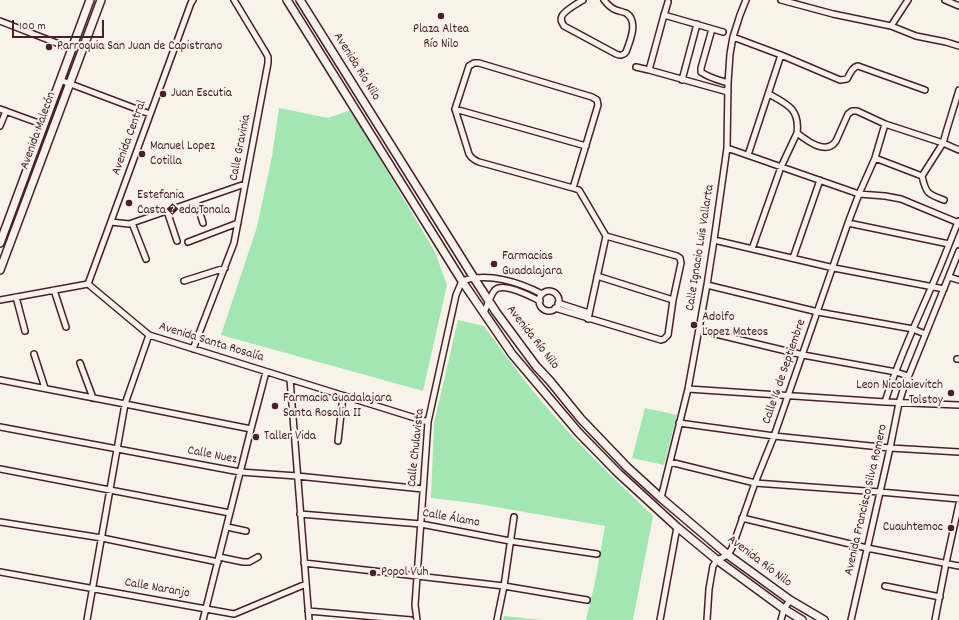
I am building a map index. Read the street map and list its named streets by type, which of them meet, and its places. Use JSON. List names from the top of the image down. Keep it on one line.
{"streets":{"main road":["Avenida Río Nilo","Avenida Malecón"],"street":["Avenida Central","Calle Gravinia","Calle Ignacio Luis Vallarta","Avenida Santa Rosalía","Calle 16 de Septiembre","Calle Chulavista","Calle Nuez","Avenida Francisco Silva Romero","Calle Álamo","Calle Naranjo"]},"crossings":[["Avenida Río Nilo","Calle Ignacio Luis Vallarta"],["Avenida Río Nilo","Calle 16 de Septiembre"],["Avenida Río Nilo","Calle Chulavista"],["Avenida Central","Avenida Santa Rosalía"],["Calle Gravinia","Avenida Santa Rosalía"],["Avenida Santa Rosalía","Calle Chulavista"],["Calle Chulavista","Calle Nuez"],["Calle Chulavista","Calle Álamo"]],"places":["Plaza Altea Río Nilo","Parroquia San Juan de Capistrano","Juan Escutia","Manuel Lopez Cotilla","Estefania Casta�eda;Tonala","Farmacias Guadalajara","Adolfo Lopez Mateos","Leon Nicolaievitch Tolstoy","Farmacia Guadalajara Santa Rosalia II","Taller Vida","Cuauhtemoc","Popol Vuh"],"scale_bar":"100 m"}
